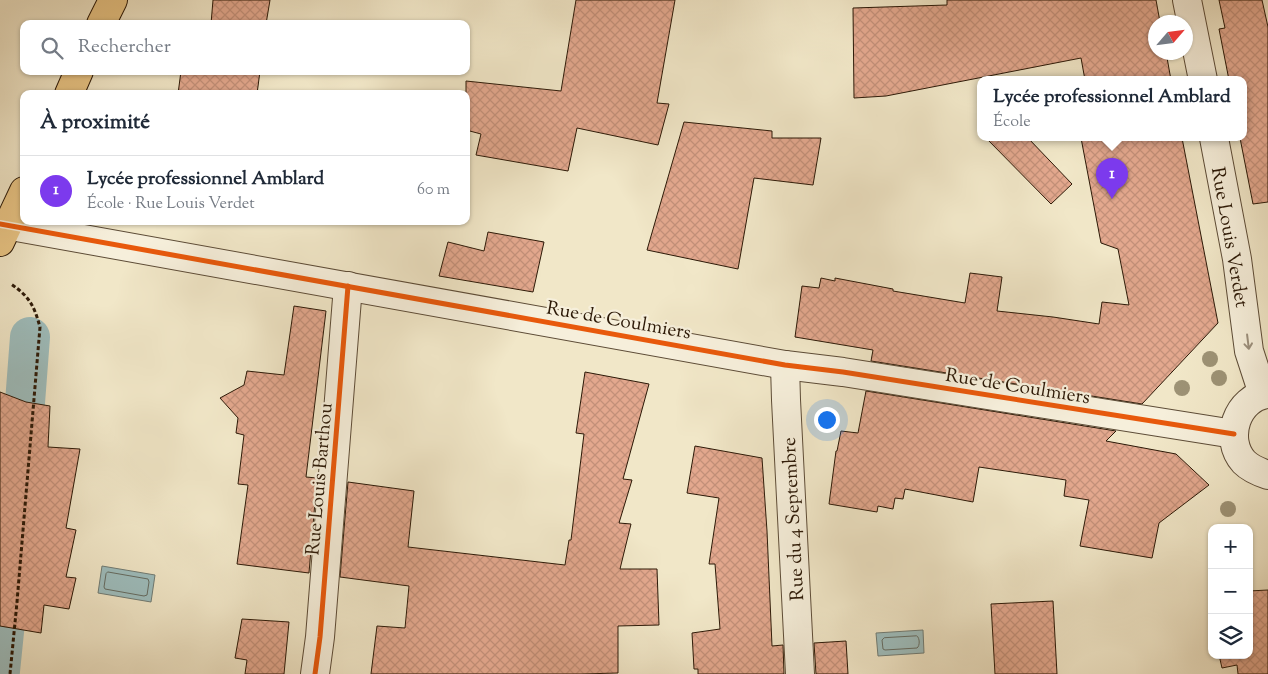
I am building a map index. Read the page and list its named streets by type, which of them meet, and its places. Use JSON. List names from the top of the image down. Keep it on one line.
{"streets":{"street":["Rue Louis Verdet","Rue de Coulmiers","Rue Louis Barthou","Rue du 4 Septembre"]},"crossings":[["Rue de Coulmiers","Rue Louis Barthou"],["Rue de Coulmiers","Rue du 4 Septembre"]],"one_way":["Rue Louis Verdet"],"north":"top right","page":{"search":"Rechercher","popup":["Lycée professionnel Amblard","École"],"heading":"À proximité","list":[{"mark":"1","name":"Lycée professionnel Amblard","note":"École · Rue Louis Verdet","value":"60 m"}],"pins":"1","map_buttons":["+","−"]}}
